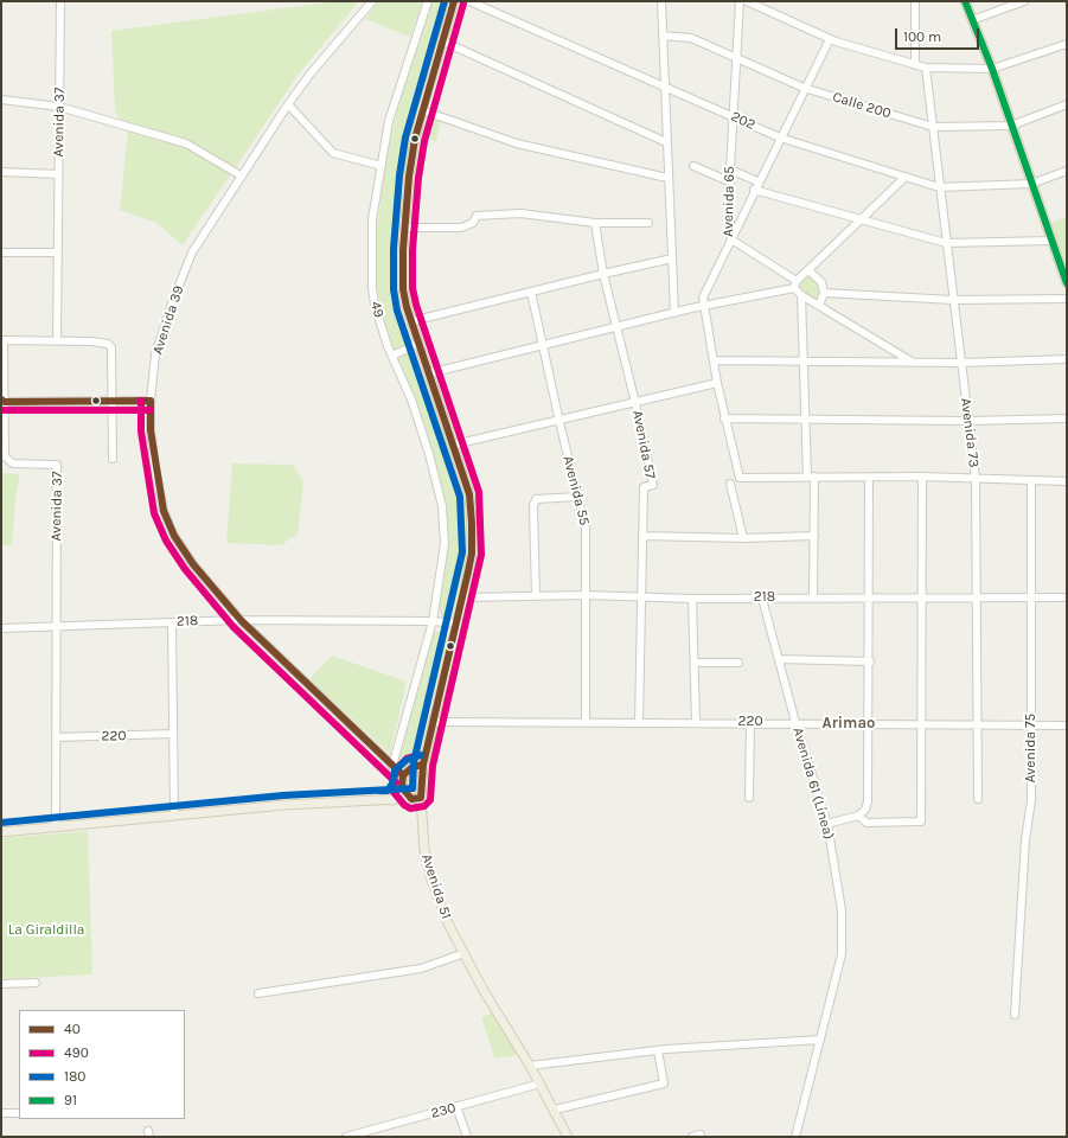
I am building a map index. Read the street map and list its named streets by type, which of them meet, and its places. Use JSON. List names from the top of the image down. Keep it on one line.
{"streets":{"main road":["Avenida 51"],"street":["Calle 200","202","Avenida 37","Avenida 65","49","Avenida 39","Avenida 73","Avenida 57","Avenida 55","218","220","Avenida 75","Avenida 61 (Línea)","230"]},"crossings":[["Calle 200","Avenida 65"],["Calle 200","Avenida 73"],["202","Avenida 65"],["202","Avenida 73"],["Avenida 37","218"],["Avenida 37","220"],["49","Avenida 39"],["49","218"],["Avenida 39","218"],["Avenida 73","218"],["Avenida 73","220"],["Avenida 57","218"],["Avenida 57","220"],["Avenida 55","218"],["Avenida 55","220"],["218","Avenida 75"],["218","Avenida 61 (Línea)"],["218","Avenida 51"],["220","Avenida 75"],["220","Avenida 61 (Línea)"],["220","Avenida 51"],["Avenida 51","230"]],"districts":["Arimao"],"parks":["La Giraldilla"],"lines":["transit line 40","transit line 180","transit line 91","transit line 490"],"legend":["40","490","180","91"],"scale_bar":"100 m"}
